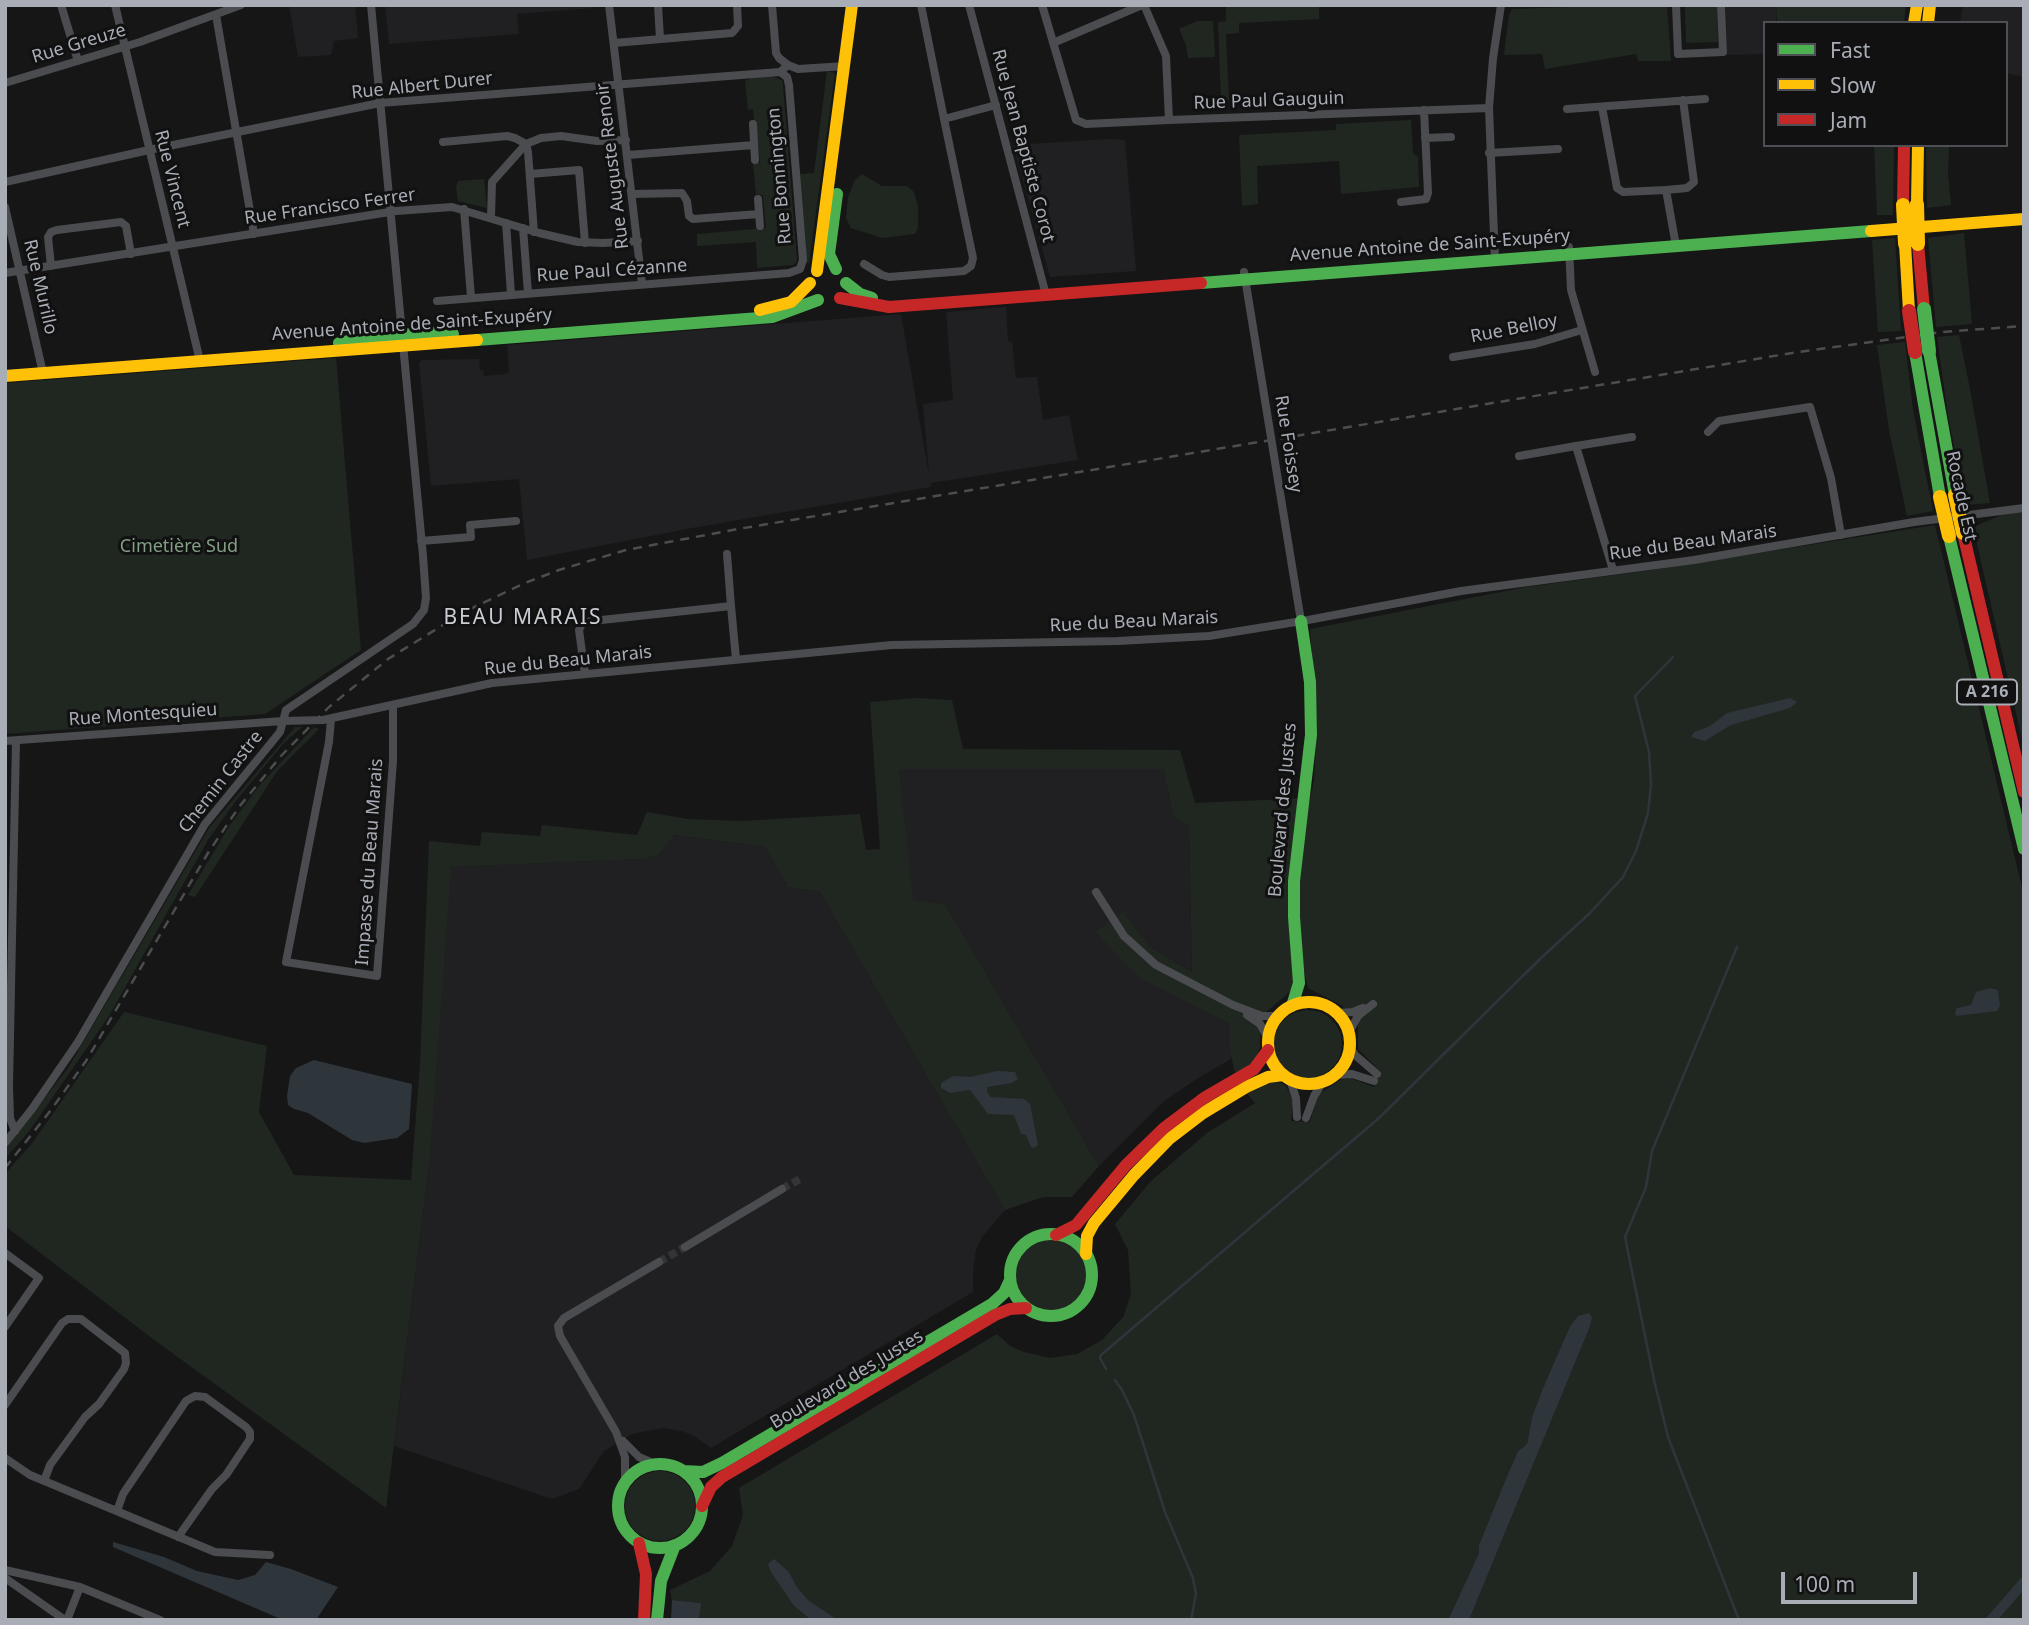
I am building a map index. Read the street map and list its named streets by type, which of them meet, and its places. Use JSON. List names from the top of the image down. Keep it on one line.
{"streets":{"main road":["Avenue Antoine de Saint-Exupéry","Rocade Est","A 216","Boulevard des Justes"],"street":["Rue Greuze","Rue Albert Durer","Rue Paul Gauguin","Rue Jean Baptiste Corot","Rue Auguste Renoir","Rue Bonnington","Rue Vincent","Rue Francisco Ferrer","Rue Paul Cézanne","Rue Murillo","Rue Belloy","Rue Foissey","Rue du Beau Marais","Rue Montesquieu","Chemin Castre","Impasse du Beau Marais"]},"crossings":[["Rue Greuze","Rue Vincent"],["Rue Albert Durer","Rue Auguste Renoir"],["Rue Albert Durer","Rue Bonnington"],["Rue Albert Durer","Rue Vincent"],["Rue Albert Durer","Chemin Castre"],["Rue Jean Baptiste Corot","Avenue Antoine de Saint-Exupéry"],["Rue Auguste Renoir","Rue Francisco Ferrer"],["Rue Auguste Renoir","Rue Paul Cézanne"],["Rue Bonnington","Rue Paul Cézanne"],["Rue Vincent","Rue Francisco Ferrer"],["Rue Vincent","Avenue Antoine de Saint-Exupéry"],["Rue Francisco Ferrer","Rue Murillo"],["Rue Francisco Ferrer","Chemin Castre"],["Avenue Antoine de Saint-Exupéry","Rue Murillo"],["Avenue Antoine de Saint-Exupéry","Rue Foissey"],["Avenue Antoine de Saint-Exupéry","Chemin Castre"],["Rue Foissey","Rue du Beau Marais"],["Rue Foissey","Boulevard des Justes"],["Rue du Beau Marais","Rue Montesquieu"],["Rue du Beau Marais","Chemin Castre"],["Rue du Beau Marais","Boulevard des Justes"],["Rue du Beau Marais","Impasse du Beau Marais"],["Rue Montesquieu","Chemin Castre"]],"districts":["BEAU MARAIS"],"parks":["Cimetière Sud"],"legend":["Fast","Slow","Jam"],"scale_bar":"100 m"}
